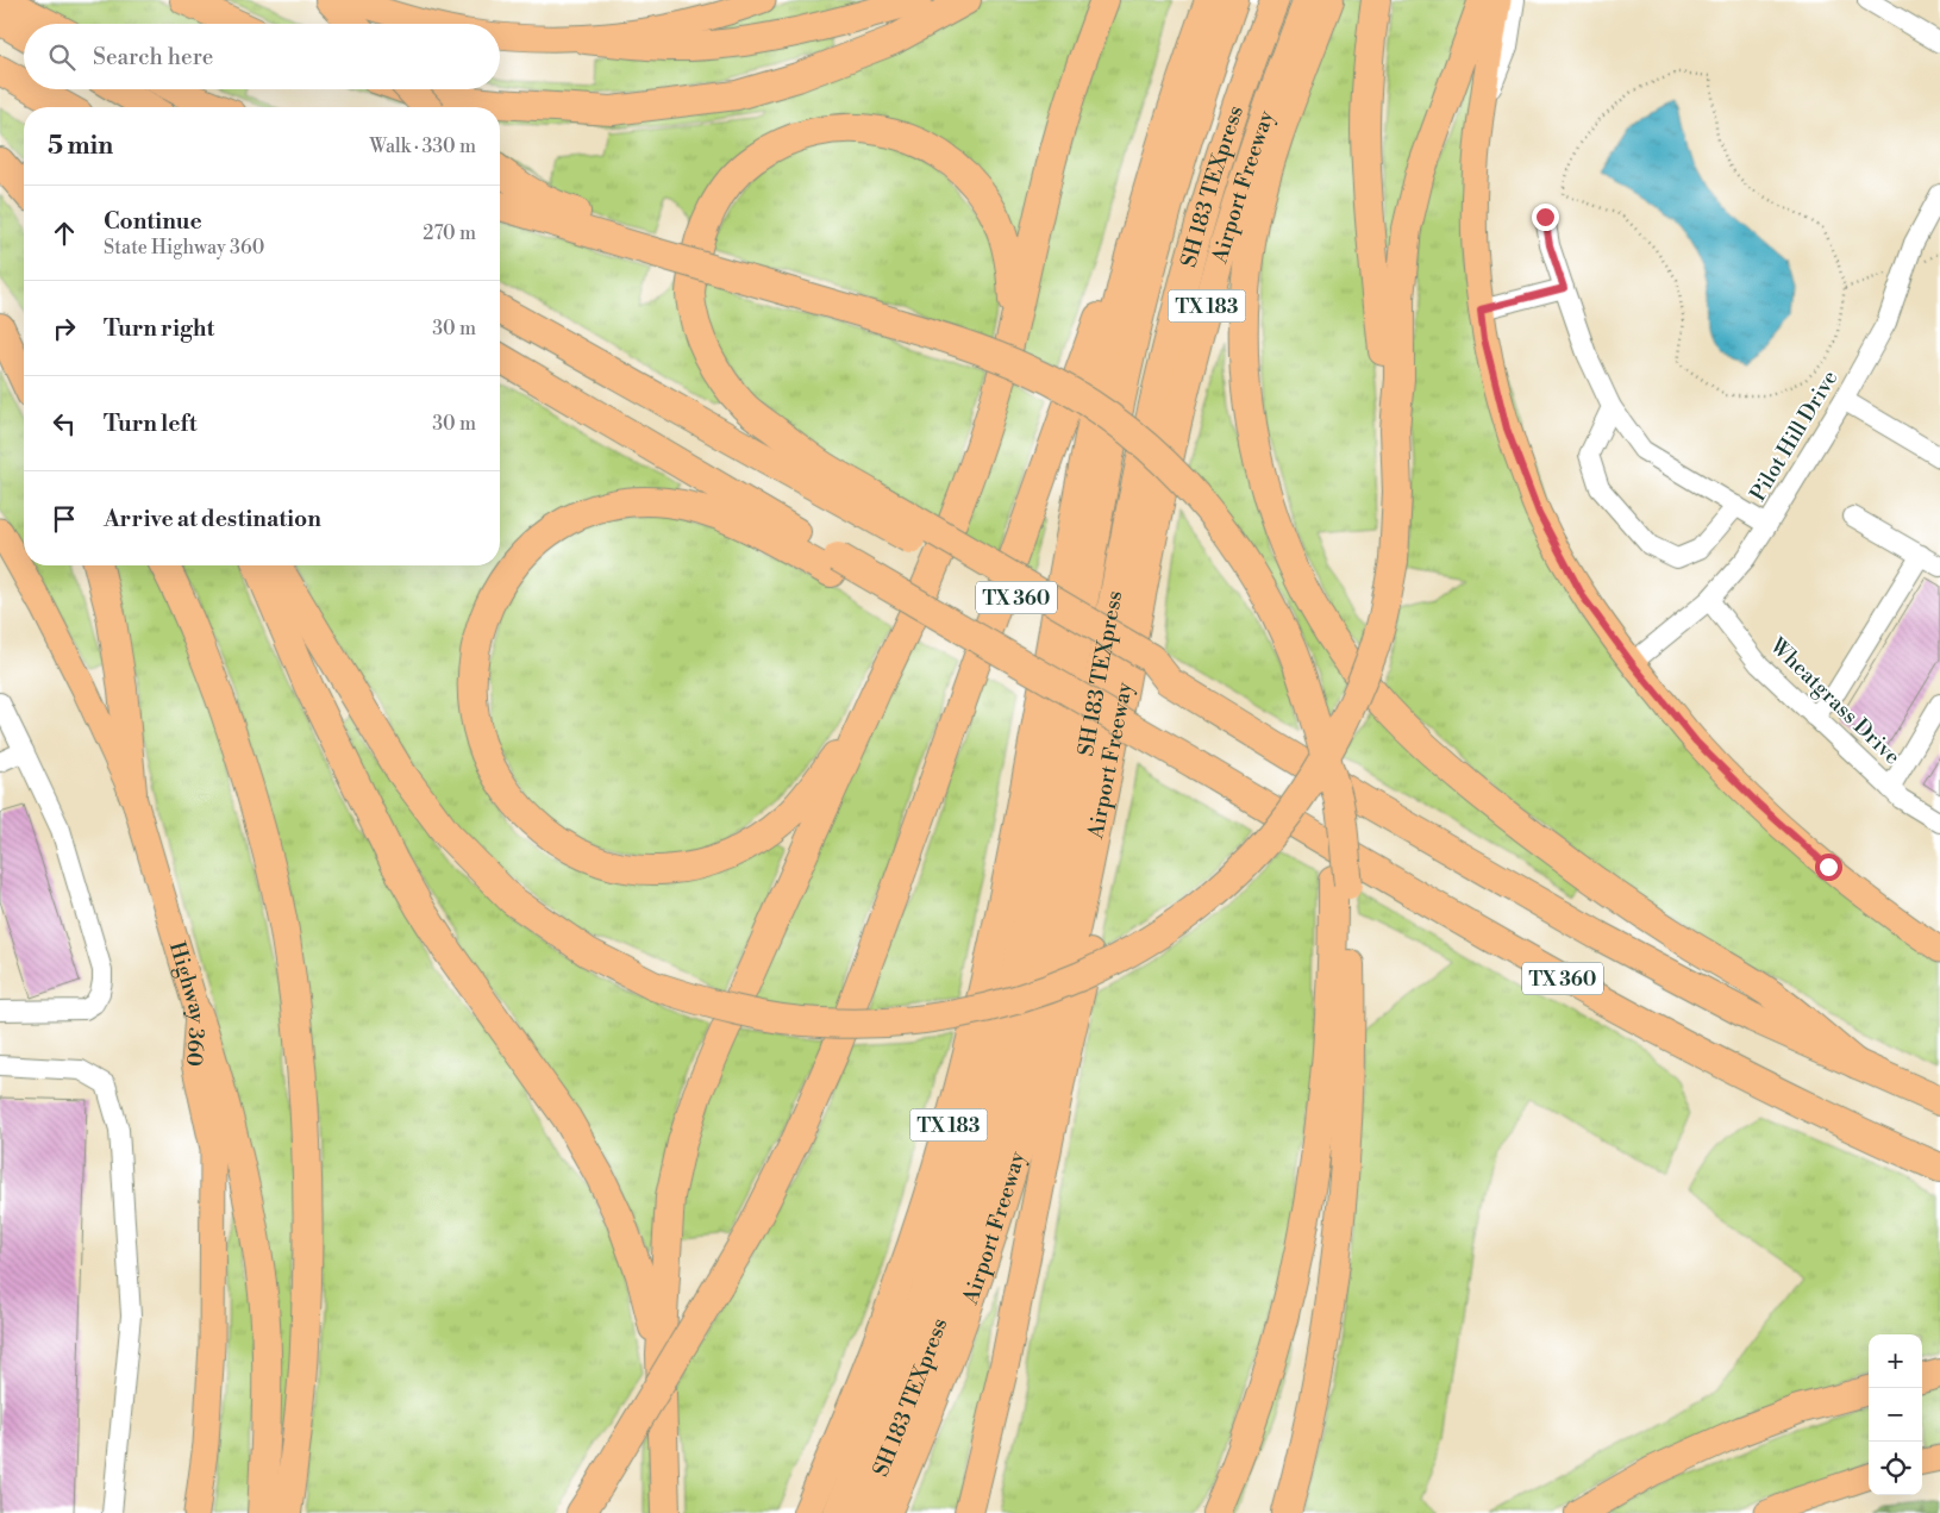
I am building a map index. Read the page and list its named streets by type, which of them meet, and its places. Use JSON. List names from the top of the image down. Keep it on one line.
{"streets":{"highway":["SH 183 TEXpress","Airport Freeway","TX 183","TX 360"],"main road":["Highway 360"],"street":["Pilot Hill Drive","Wheatgrass Drive"]},"crossings":[["Pilot Hill Drive","Wheatgrass Drive"]],"page":{"search":"Search here","heading":["5 min","Walk · 330 m"],"list":[["Continue","State Highway 360","270 m"],["Turn right","30 m"],["Turn left","30 m"],"Arrive at destination"],"map_buttons":["+","−"]}}
